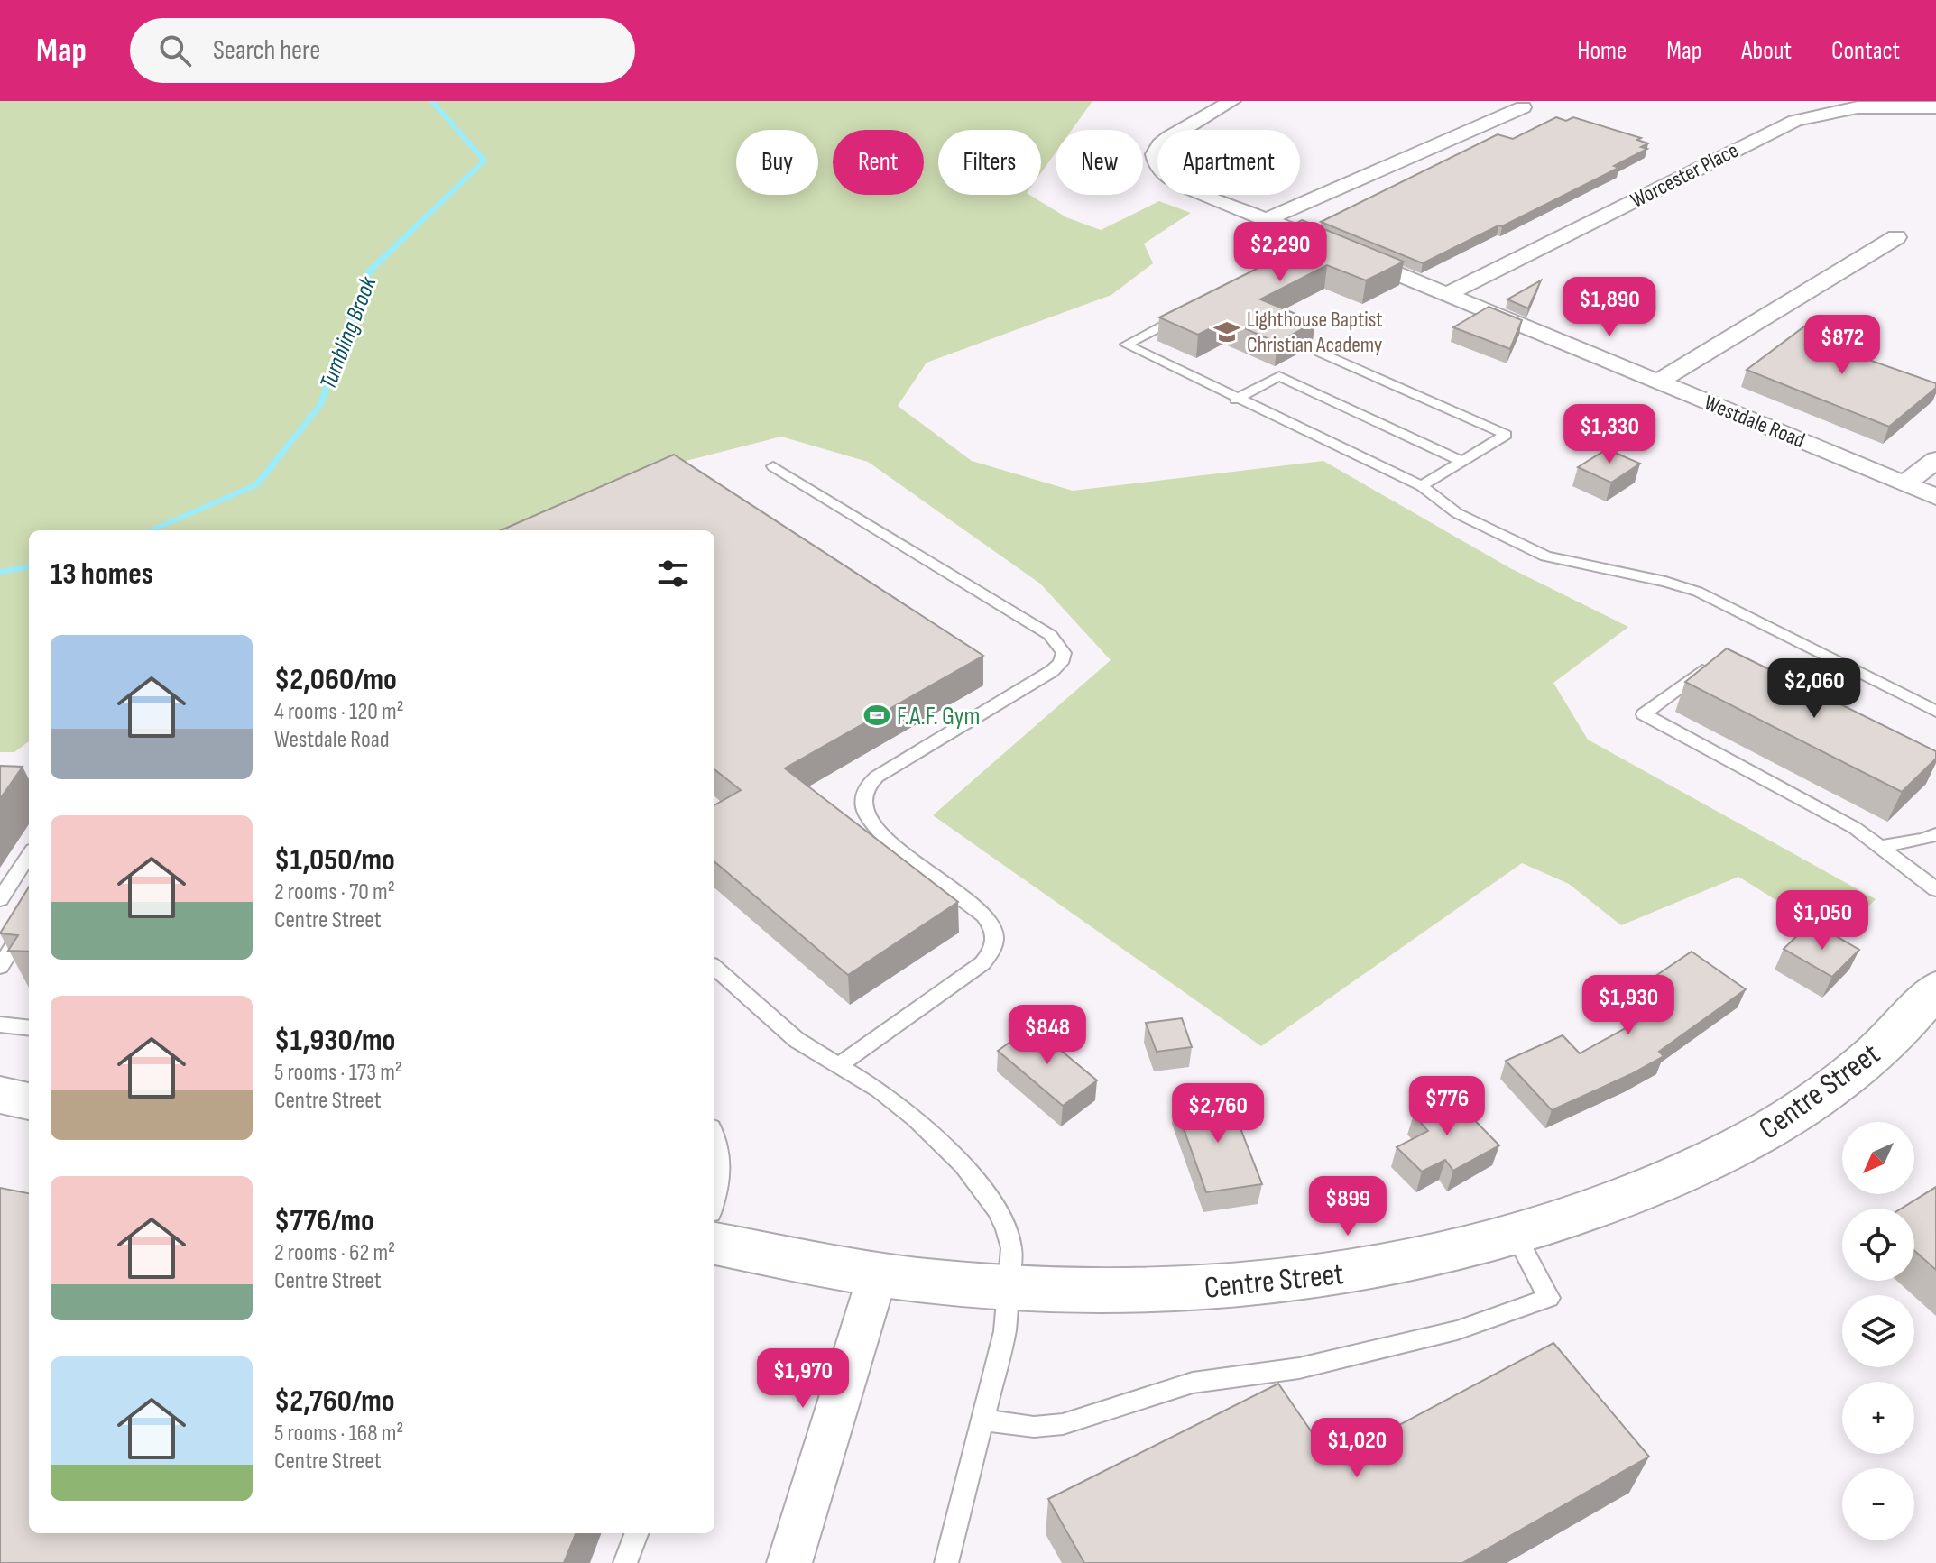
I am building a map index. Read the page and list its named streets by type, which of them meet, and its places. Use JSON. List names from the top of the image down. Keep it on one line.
{"streets":{"main road":["Centre Street"],"street":["Worcester Place","Westdale Road"]},"crossings":[["Worcester Place","Westdale Road"]],"water":["Tumbling Brook"],"places":{"school or university":["Lighthouse Baptist Christian Academy"],"sports":["F.A.F. Gym"]},"north":"bottom left","page":{"header":"Map","search":"Search here","nav":["Home","Map","About","Contact"],"chip":["Buy","Rent","Filters","New","Apartment"],"price":["$2,290","$1,890","$872","$1,330","$2,060","$1,050","$1,930","$848","$776","$2,760","$899","$1,970","$1,020"],"heading":"13 homes","list":[{"name":"$2,060/mo","note":"4 rooms · 120 m² · Westdale Road"},{"name":"$1,050/mo","note":"2 rooms · 70 m² · Centre Street"},{"name":"$1,930/mo","note":"5 rooms · 173 m² · Centre Street"},{"name":"$776/mo","note":"2 rooms · 62 m² · Centre Street"},{"name":"$2,760/mo","note":"5 rooms · 168 m² · Centre Street"}],"map_buttons":["+","−"]}}
